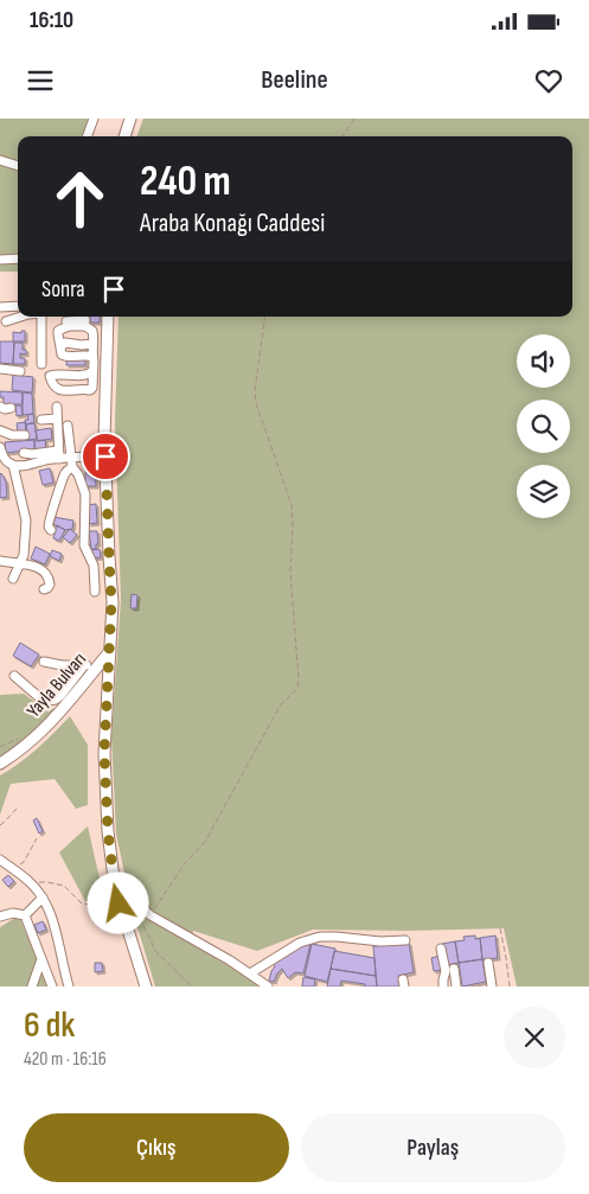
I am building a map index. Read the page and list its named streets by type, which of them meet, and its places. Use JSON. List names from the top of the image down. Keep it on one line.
{"streets":{"main road":["Yayla Bulvarı"]},"page":{"status":"16:10","header":"Beeline","turn":["240 m","Araba Konağı Caddesi"],"then":"Sonra","heading":["6 dk","420 m · 16:16"],"buttons":["Çıkış","Paylaş"]}}
